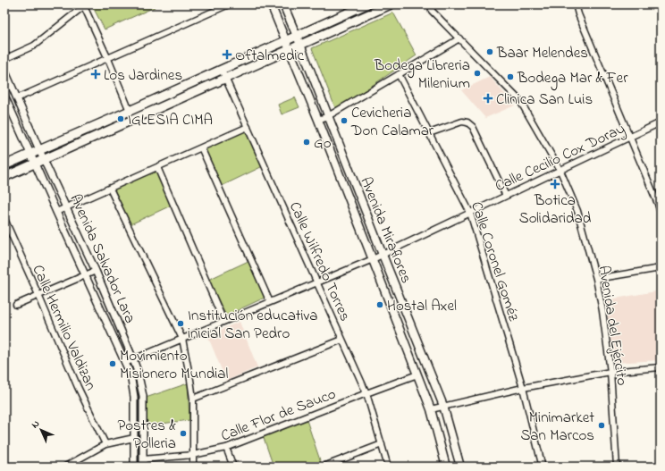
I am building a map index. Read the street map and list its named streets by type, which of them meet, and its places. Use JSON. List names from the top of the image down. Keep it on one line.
{"streets":{"main road":["Avenida Miraflores"],"street":["Calle Cecilio Cox Doray","Avenida Salvador Lara","Calle Wilfredo Torres","Calle Coronel Goméz","Avenida del Ejército","Calle Hermilio Valdizan","Calle Flor de Sauco"]},"crossings":[["Calle Cecilio Cox Doray","Avenida Miraflores"],["Calle Cecilio Cox Doray","Avenida Salvador Lara"],["Calle Cecilio Cox Doray","Calle Wilfredo Torres"],["Calle Cecilio Cox Doray","Calle Coronel Goméz"],["Calle Cecilio Cox Doray","Avenida del Ejército"],["Avenida Miraflores","Calle Flor de Sauco"],["Avenida Salvador Lara","Calle Flor de Sauco"],["Calle Wilfredo Torres","Calle Flor de Sauco"]],"places":{"other":["Baar Melendes","Bodega Libreria Milenium","Bodega Mar & Fer","IGLESIA CIMA","Cevicheria Don Calamar","Go","Hostal Axel","Institución educativa inicial San Pedro","Movimiento Misionero Mundial","Minimarket San Marcos","Postres & Polleria"],"health":["Oftalmedic","Los Jardines","Clinica San Luis","Botica Solidaridad"]},"north":"top left"}
